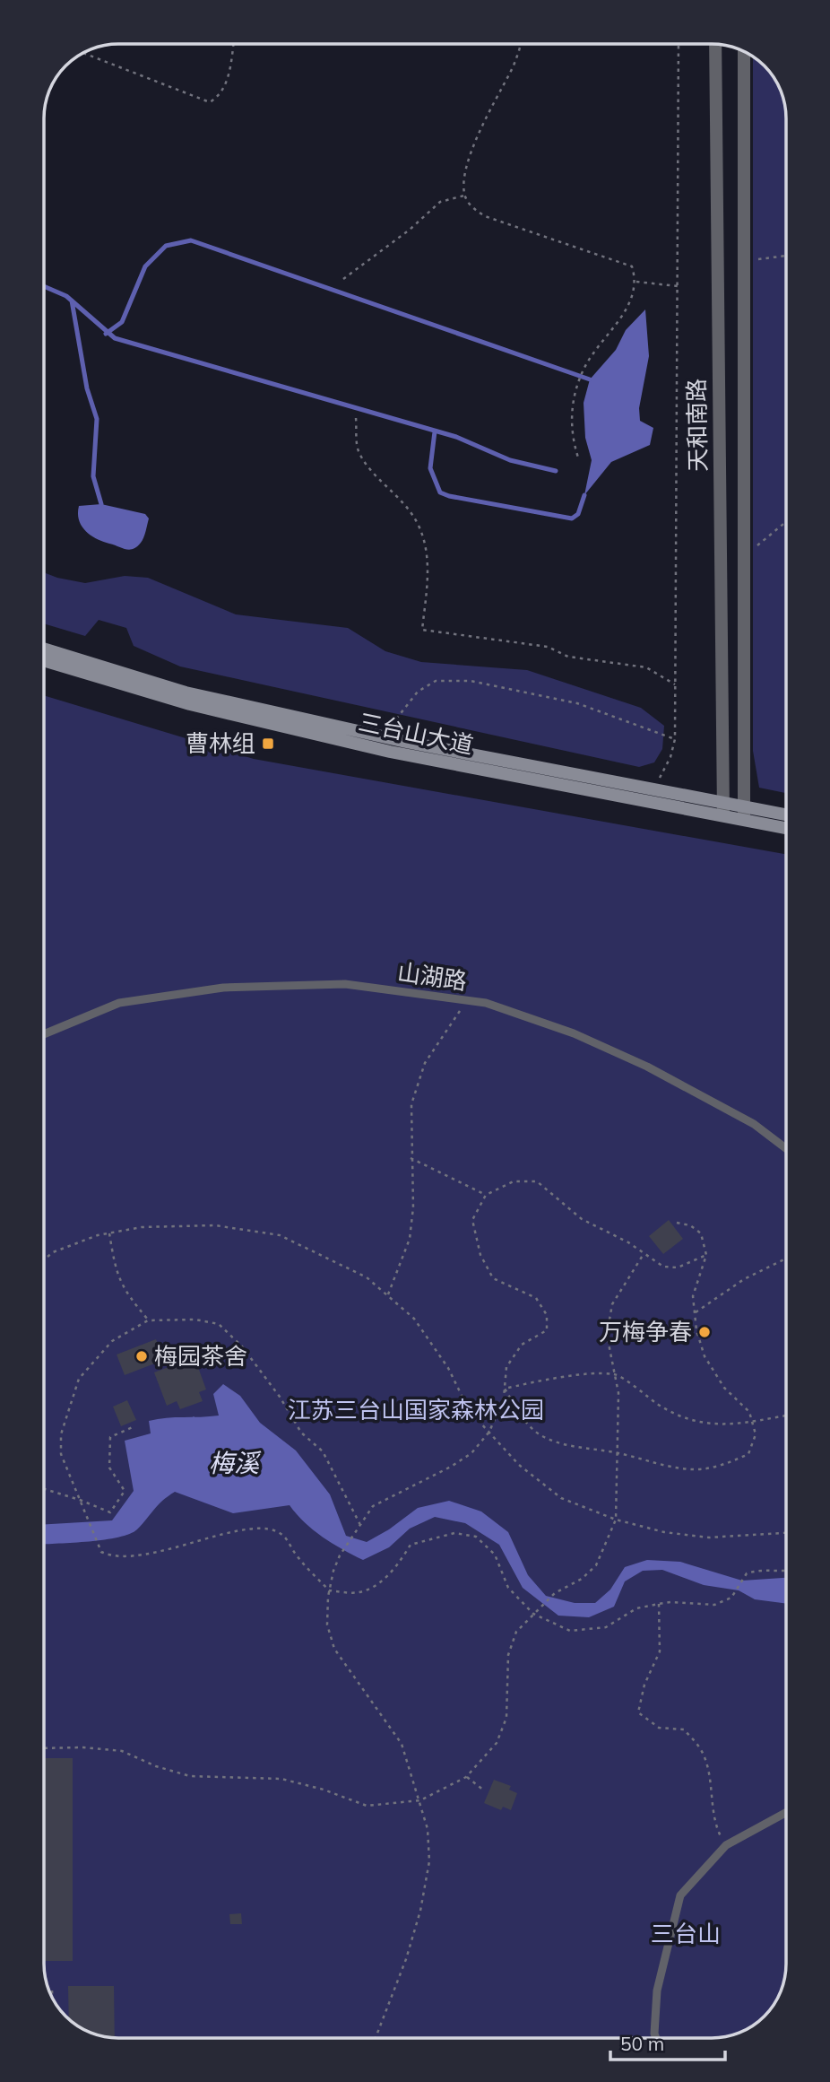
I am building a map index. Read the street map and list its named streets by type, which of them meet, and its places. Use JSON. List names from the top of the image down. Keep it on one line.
{"streets":{"main road":["三台山大道"],"street":["天和南路"],"lane":["山湖路"]},"crossings":[["天和南路","三台山大道"]],"water":["梅溪"],"parks":["江苏三台山国家森林公园","三台山"],"places":{"transit":["曹林组"],"other":["万梅争春","梅园茶舍"]},"scale_bar":"50 m"}
